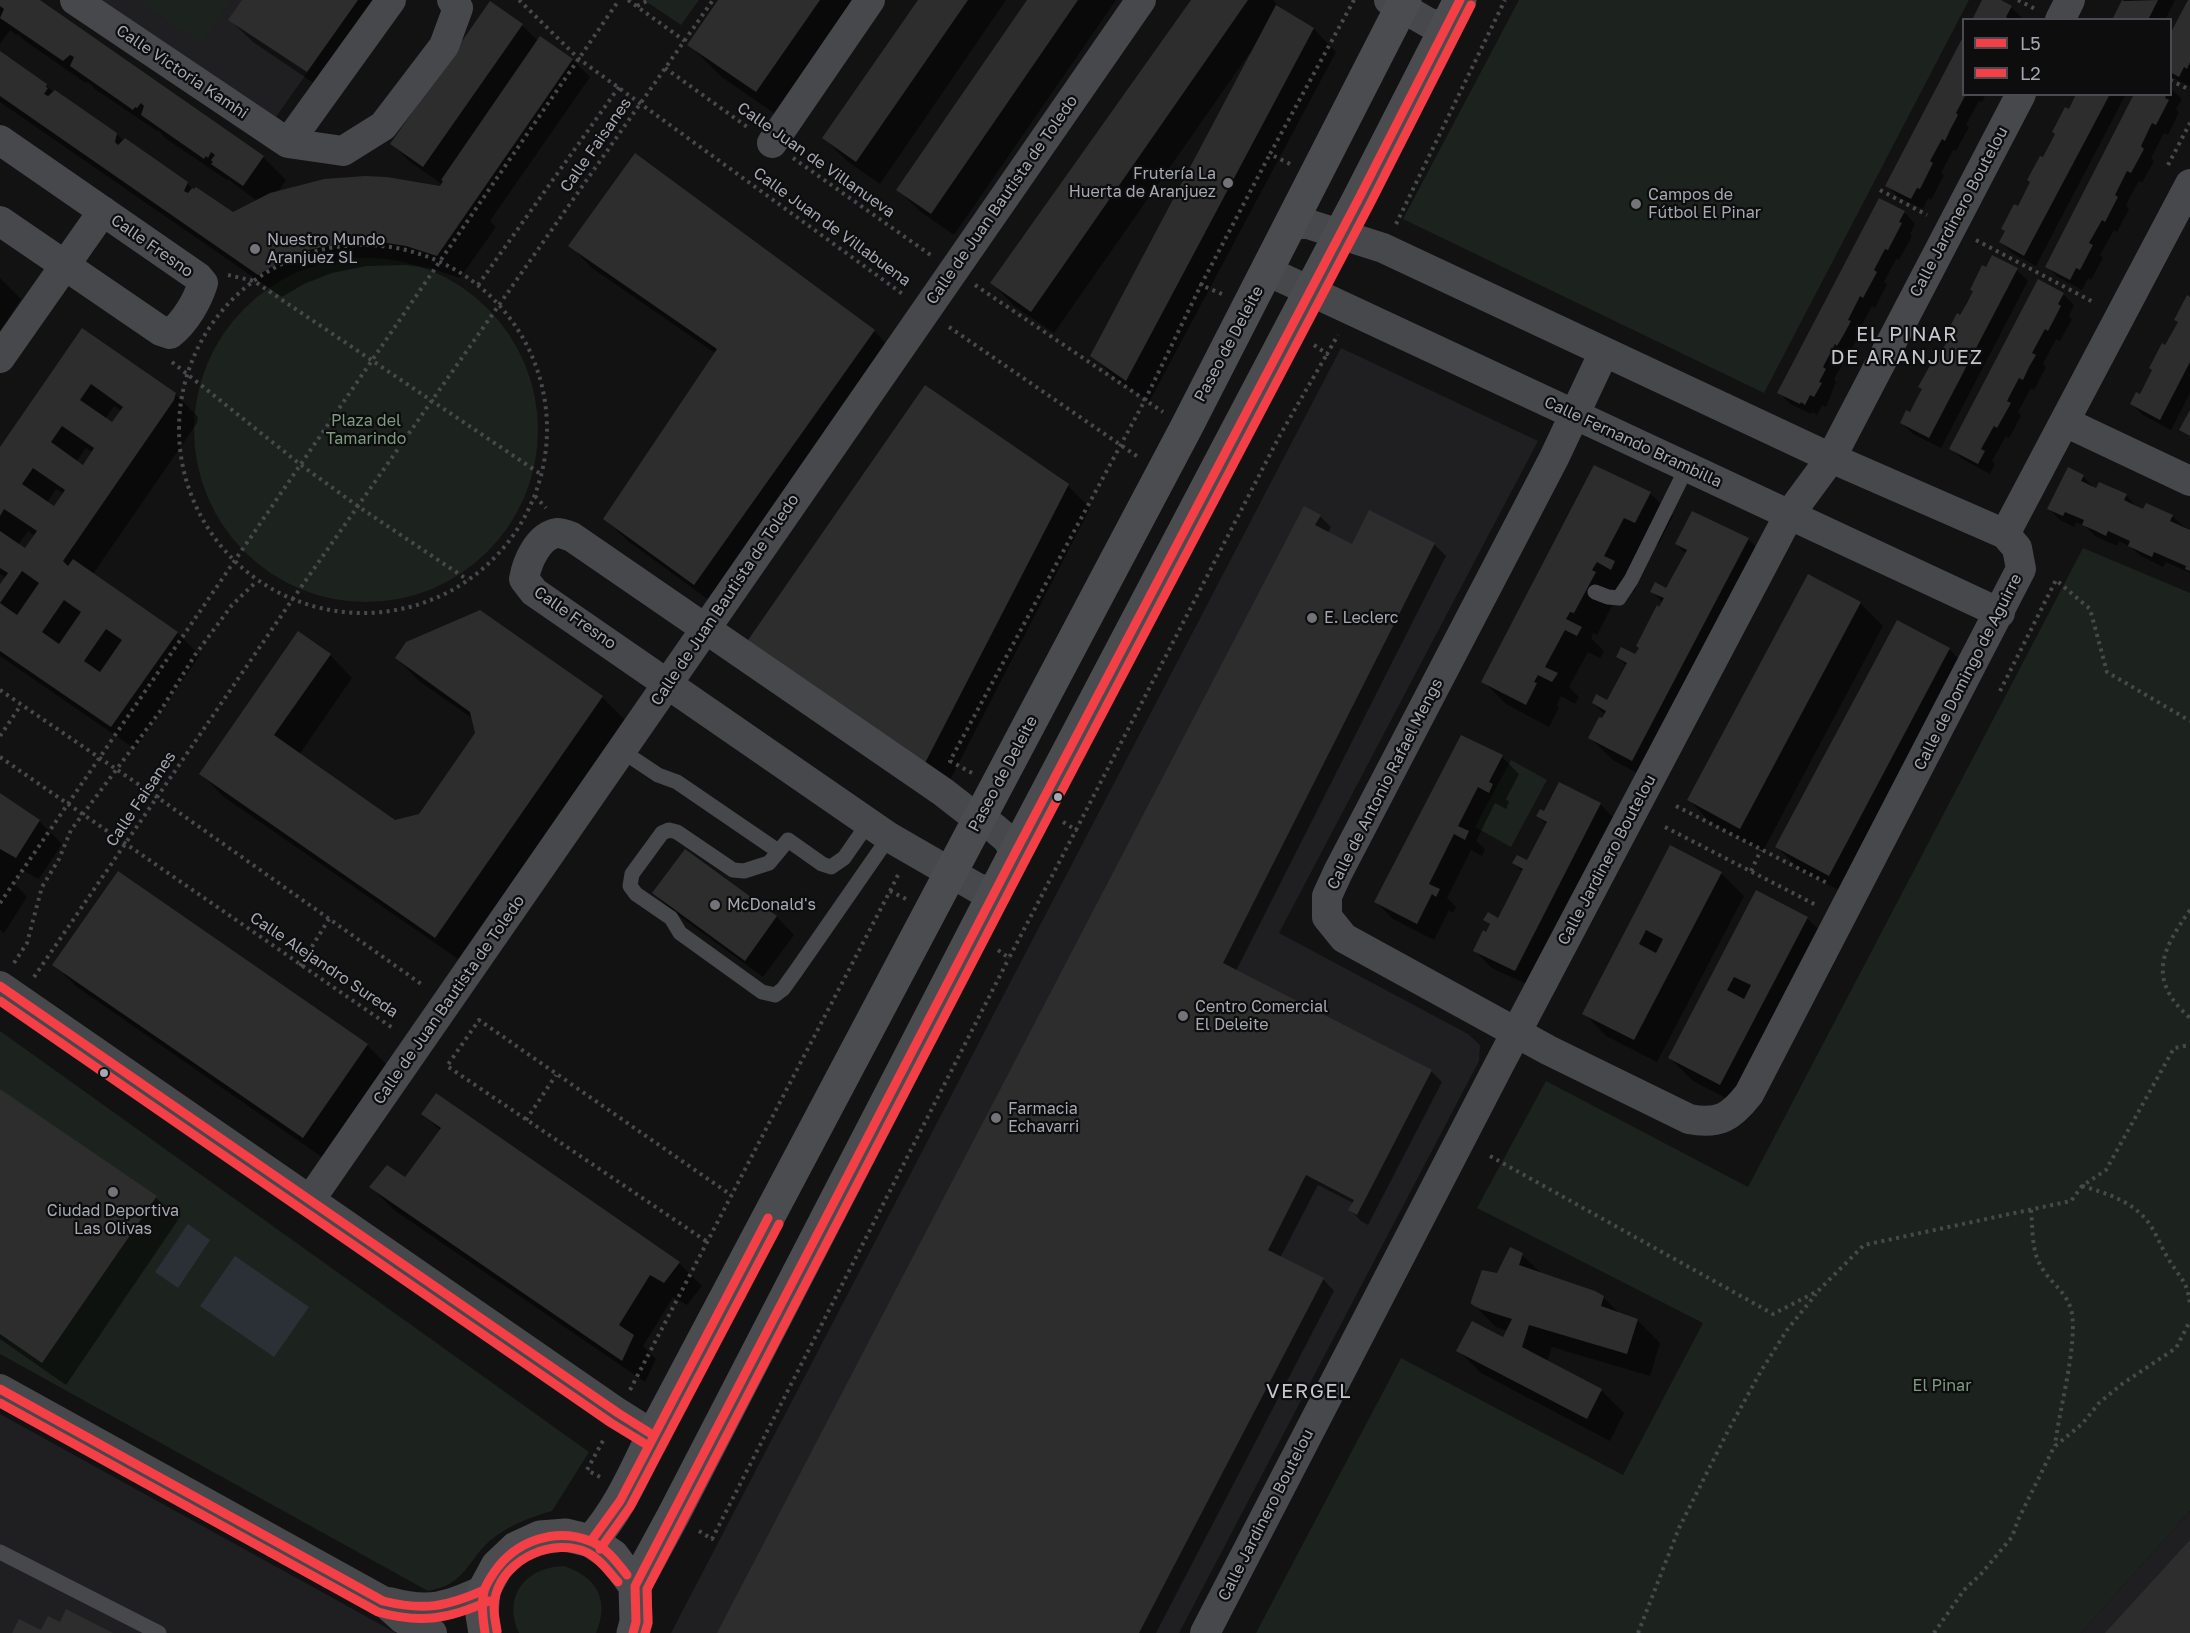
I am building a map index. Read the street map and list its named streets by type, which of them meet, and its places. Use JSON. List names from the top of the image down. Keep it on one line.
{"streets":{"main road":["Paseo de Deleite"],"street":["Calle Victoria Kamhi","Calle de Juan Bautista de Toledo","Calle Jardinero Boutelou","Calle Fresno","Calle Fernando Brambilla","Calle de Domingo de Aguirre","Calle de Antonio Rafael Mengs"],"path":["Calle Faisanes","Calle Juan de Villanueva","Calle Juan de Villabuena","Calle Alejandro Sureda"]},"crossings":[["Calle Faisanes","Calle Juan de Villanueva"],["Calle Faisanes","Calle Juan de Villabuena"],["Calle Faisanes","Calle Alejandro Sureda"],["Calle Juan de Villanueva","Calle de Juan Bautista de Toledo"],["Calle de Juan Bautista de Toledo","Calle Juan de Villabuena"],["Calle de Juan Bautista de Toledo","Calle Fresno"],["Calle Jardinero Boutelou","Calle Fernando Brambilla"],["Calle Jardinero Boutelou","Calle de Antonio Rafael Mengs"],["Calle Juan de Villabuena","Paseo de Deleite"],["Calle Fresno","Paseo de Deleite"],["Paseo de Deleite","Calle Fernando Brambilla"],["Calle Fernando Brambilla","Calle de Domingo de Aguirre"],["Calle Fernando Brambilla","Calle de Antonio Rafael Mengs"],["Calle de Domingo de Aguirre","Calle de Antonio Rafael Mengs"]],"districts":["EL PINAR DE ARANJUEZ","VERGEL"],"parks":["Plaza del Tamarindo","El Pinar"],"places":["Frutería La Huerta de Aranjuez","Campos de Fútbol El Pinar","Nuestro Mundo Aranjuez SL","E. Leclerc","McDonald's","Centro Comercial El Deleite","Farmacia Echavarri","Ciudad Deportiva Las Olivas"],"lines":["transit line L5","transit line L2"],"legend":["L5","L2"]}
